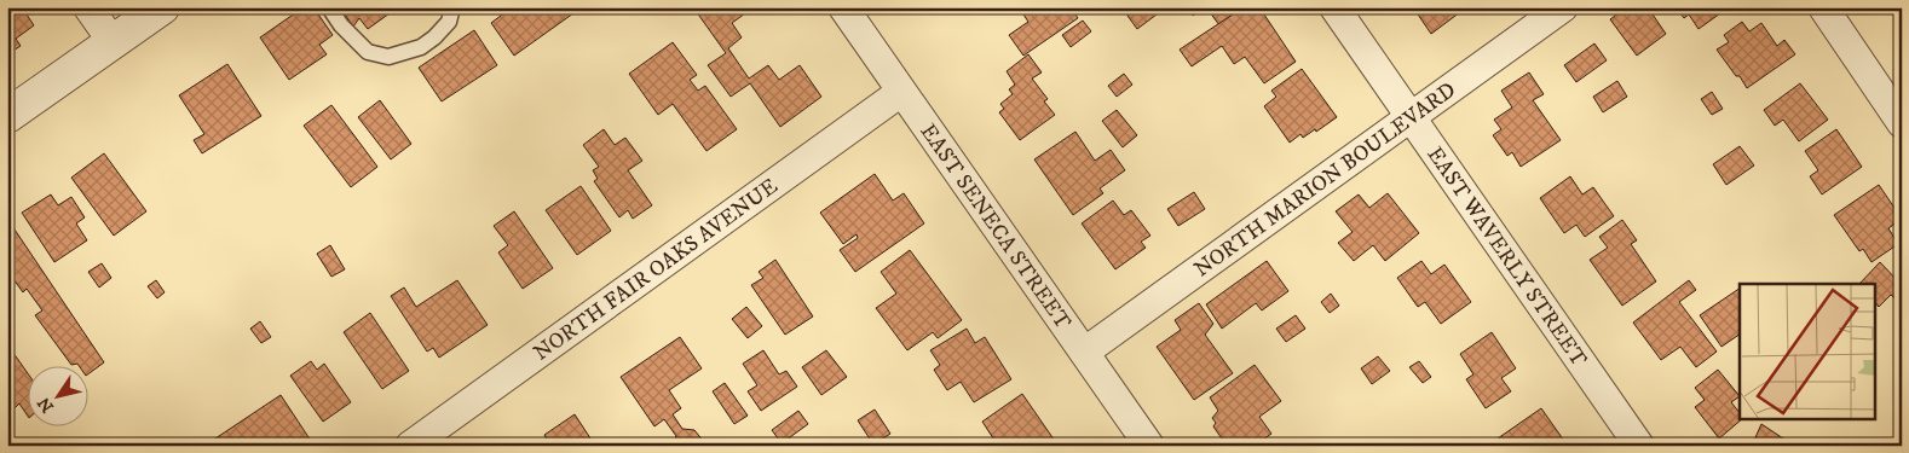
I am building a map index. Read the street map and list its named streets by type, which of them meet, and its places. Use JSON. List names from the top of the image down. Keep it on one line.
{"streets":{"street":["NORTH MARION BOULEVARD","EAST SENECA STREET","EAST WAVERLY STREET","NORTH FAIR OAKS AVENUE"]},"crossings":[["NORTH MARION BOULEVARD","EAST SENECA STREET"],["NORTH MARION BOULEVARD","EAST WAVERLY STREET"],["EAST SENECA STREET","NORTH FAIR OAKS AVENUE"]],"north":"bottom left"}
